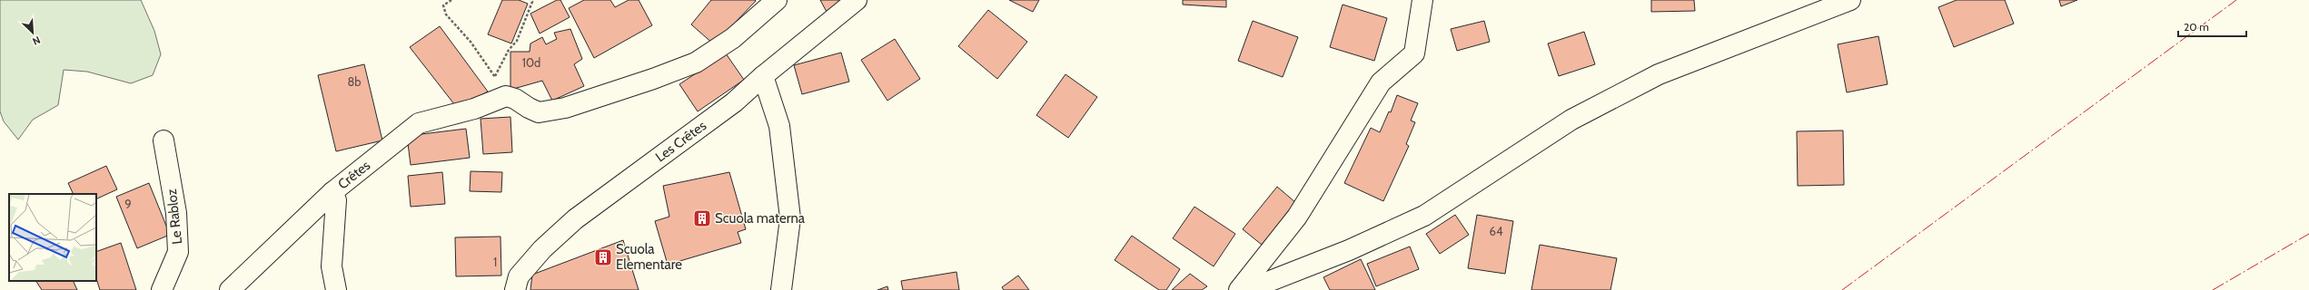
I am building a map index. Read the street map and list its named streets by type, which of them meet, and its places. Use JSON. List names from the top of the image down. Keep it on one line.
{"streets":{"street":["Les Crêtes","Crêtes","Le Rabloz"]},"places":{"building":["Scuola materna","Scuola Elementare"]},"house_numbers":["10d","8b","9","64","1"],"scale_bar":"20 m","north":"bottom right"}
